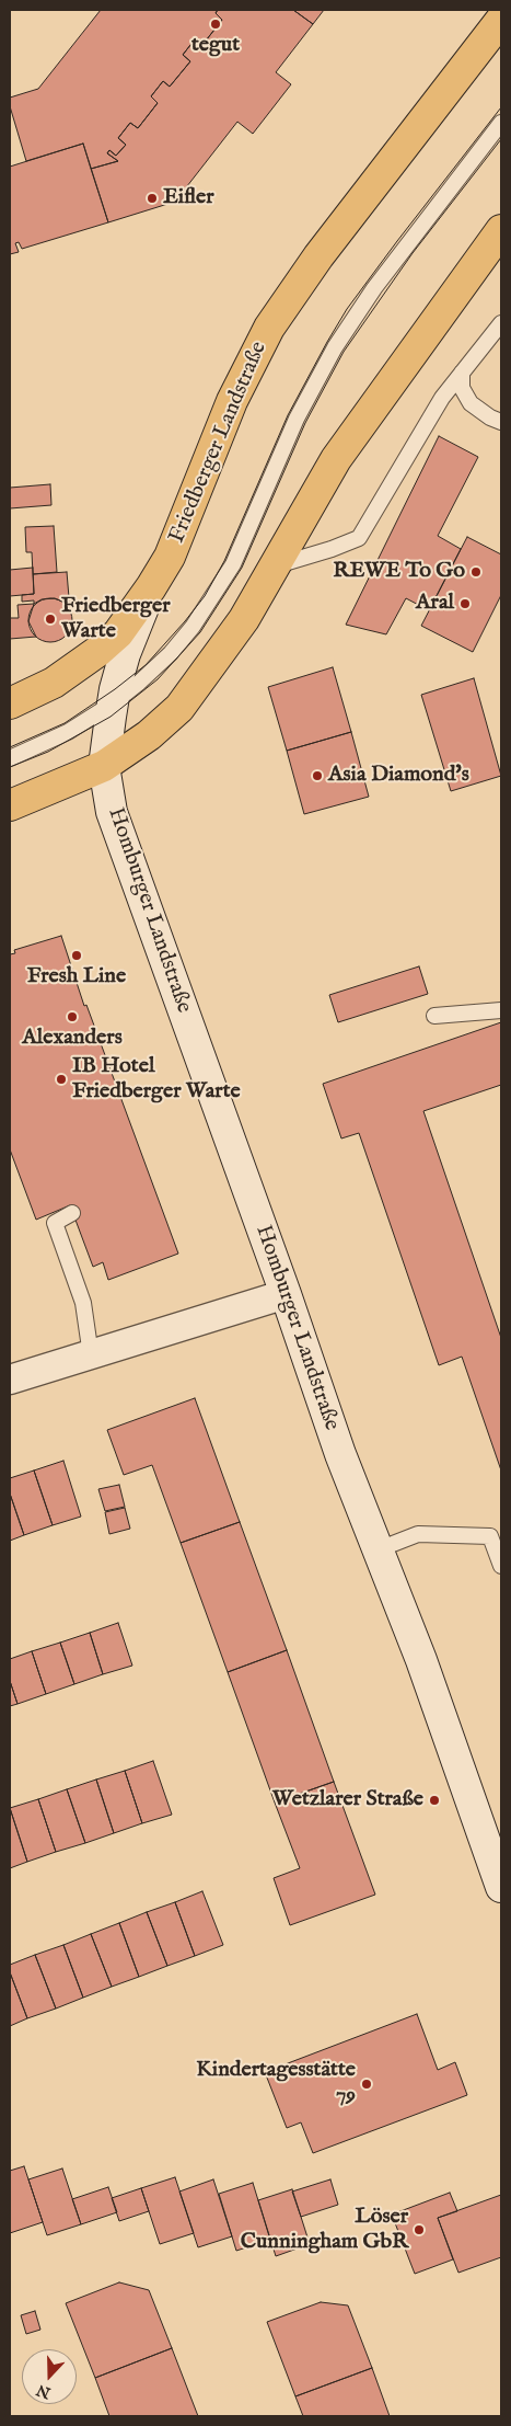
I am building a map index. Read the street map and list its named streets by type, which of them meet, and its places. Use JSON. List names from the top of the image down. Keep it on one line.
{"streets":{"main road":["Friedberger Landstraße"],"street":["Homburger Landstraße"]},"crossings":[["Friedberger Landstraße","Homburger Landstraße"]],"places":["tegut","Eifler","REWE To Go","Aral","Friedberger Warte","Asia Diamond's","Fresh Line","Alexanders","IB Hotel Friedberger Warte","Wetzlarer Straße","Kindertagesstätte 79","Löser Cunningham GbR"],"north":"bottom"}
